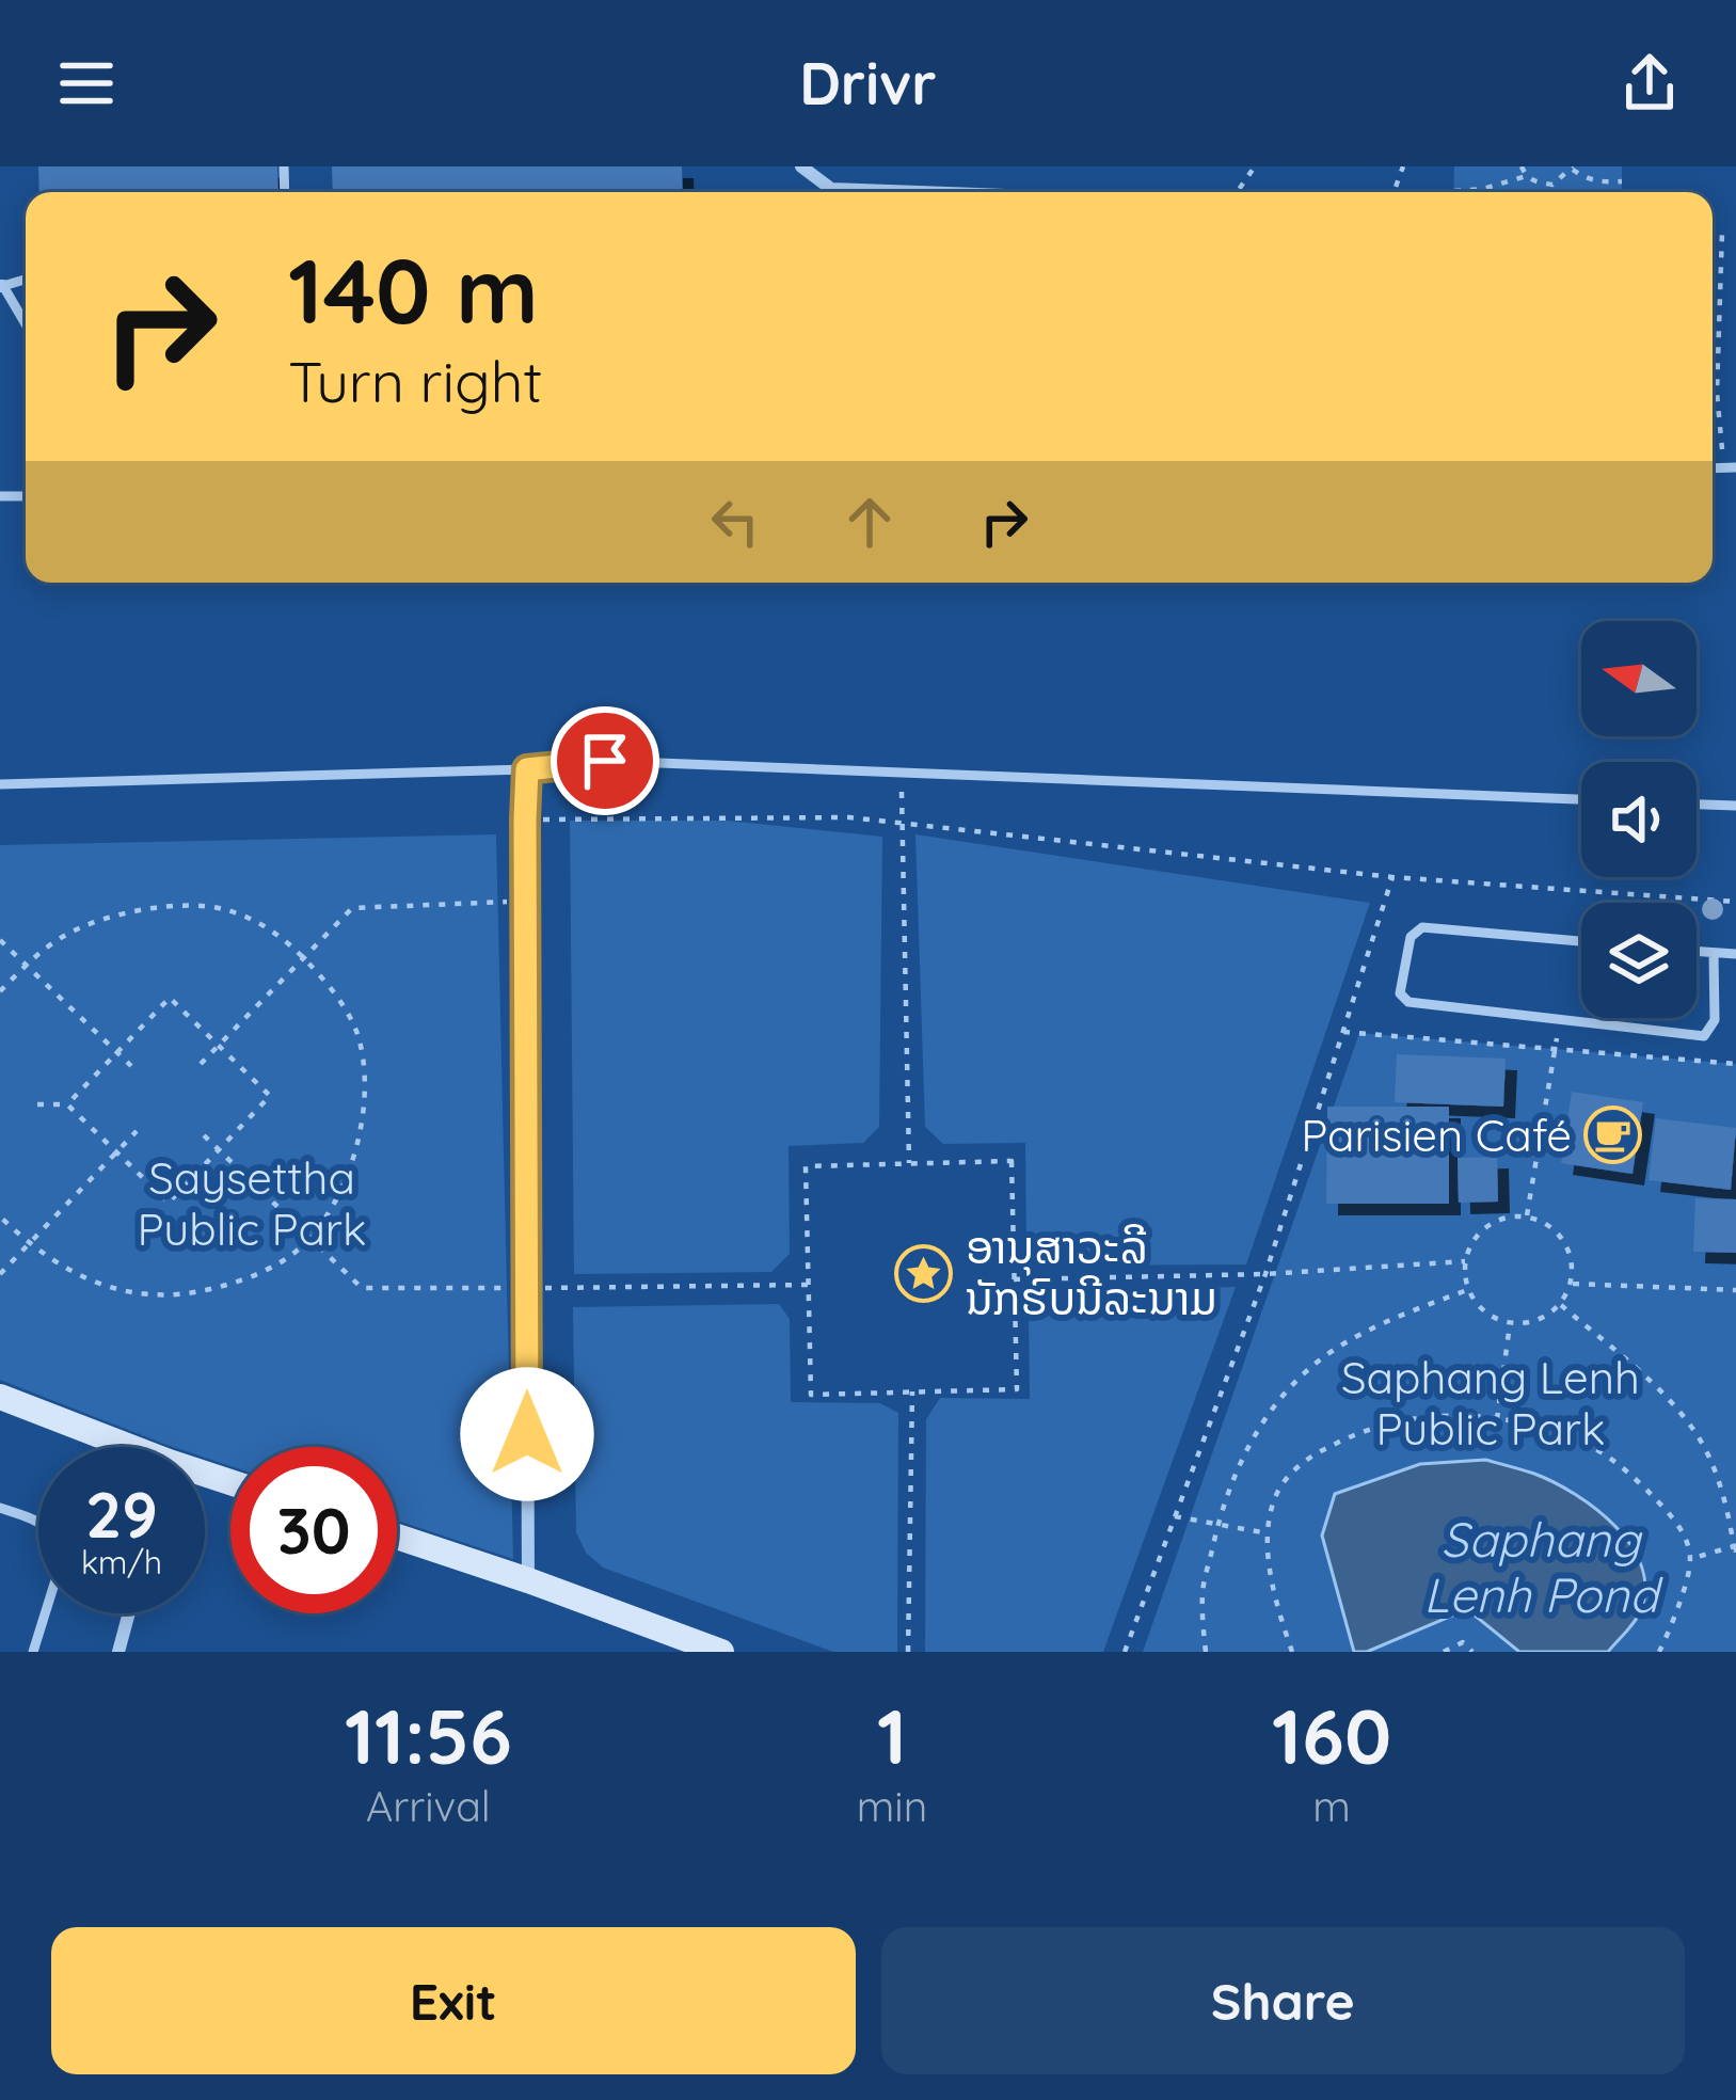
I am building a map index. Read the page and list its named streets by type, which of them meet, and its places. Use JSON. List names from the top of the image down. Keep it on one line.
{"water":["Saphang Lenh Pond"],"parks":["Saysettha Public Park","Saphang Lenh Public Park"],"places":{"cafe":["Parisien Café"],"place":["ອານຸສາວະລີ ນັກຮົບນີລະນາມ"]},"north":"left","page":{"header":"Drivr","turn":["140 m","Turn right"],"speed":"29 km/h","limit":"30","eta":["11:56","Arrival","1","min","160","m"],"buttons":["Exit","Share"]}}
